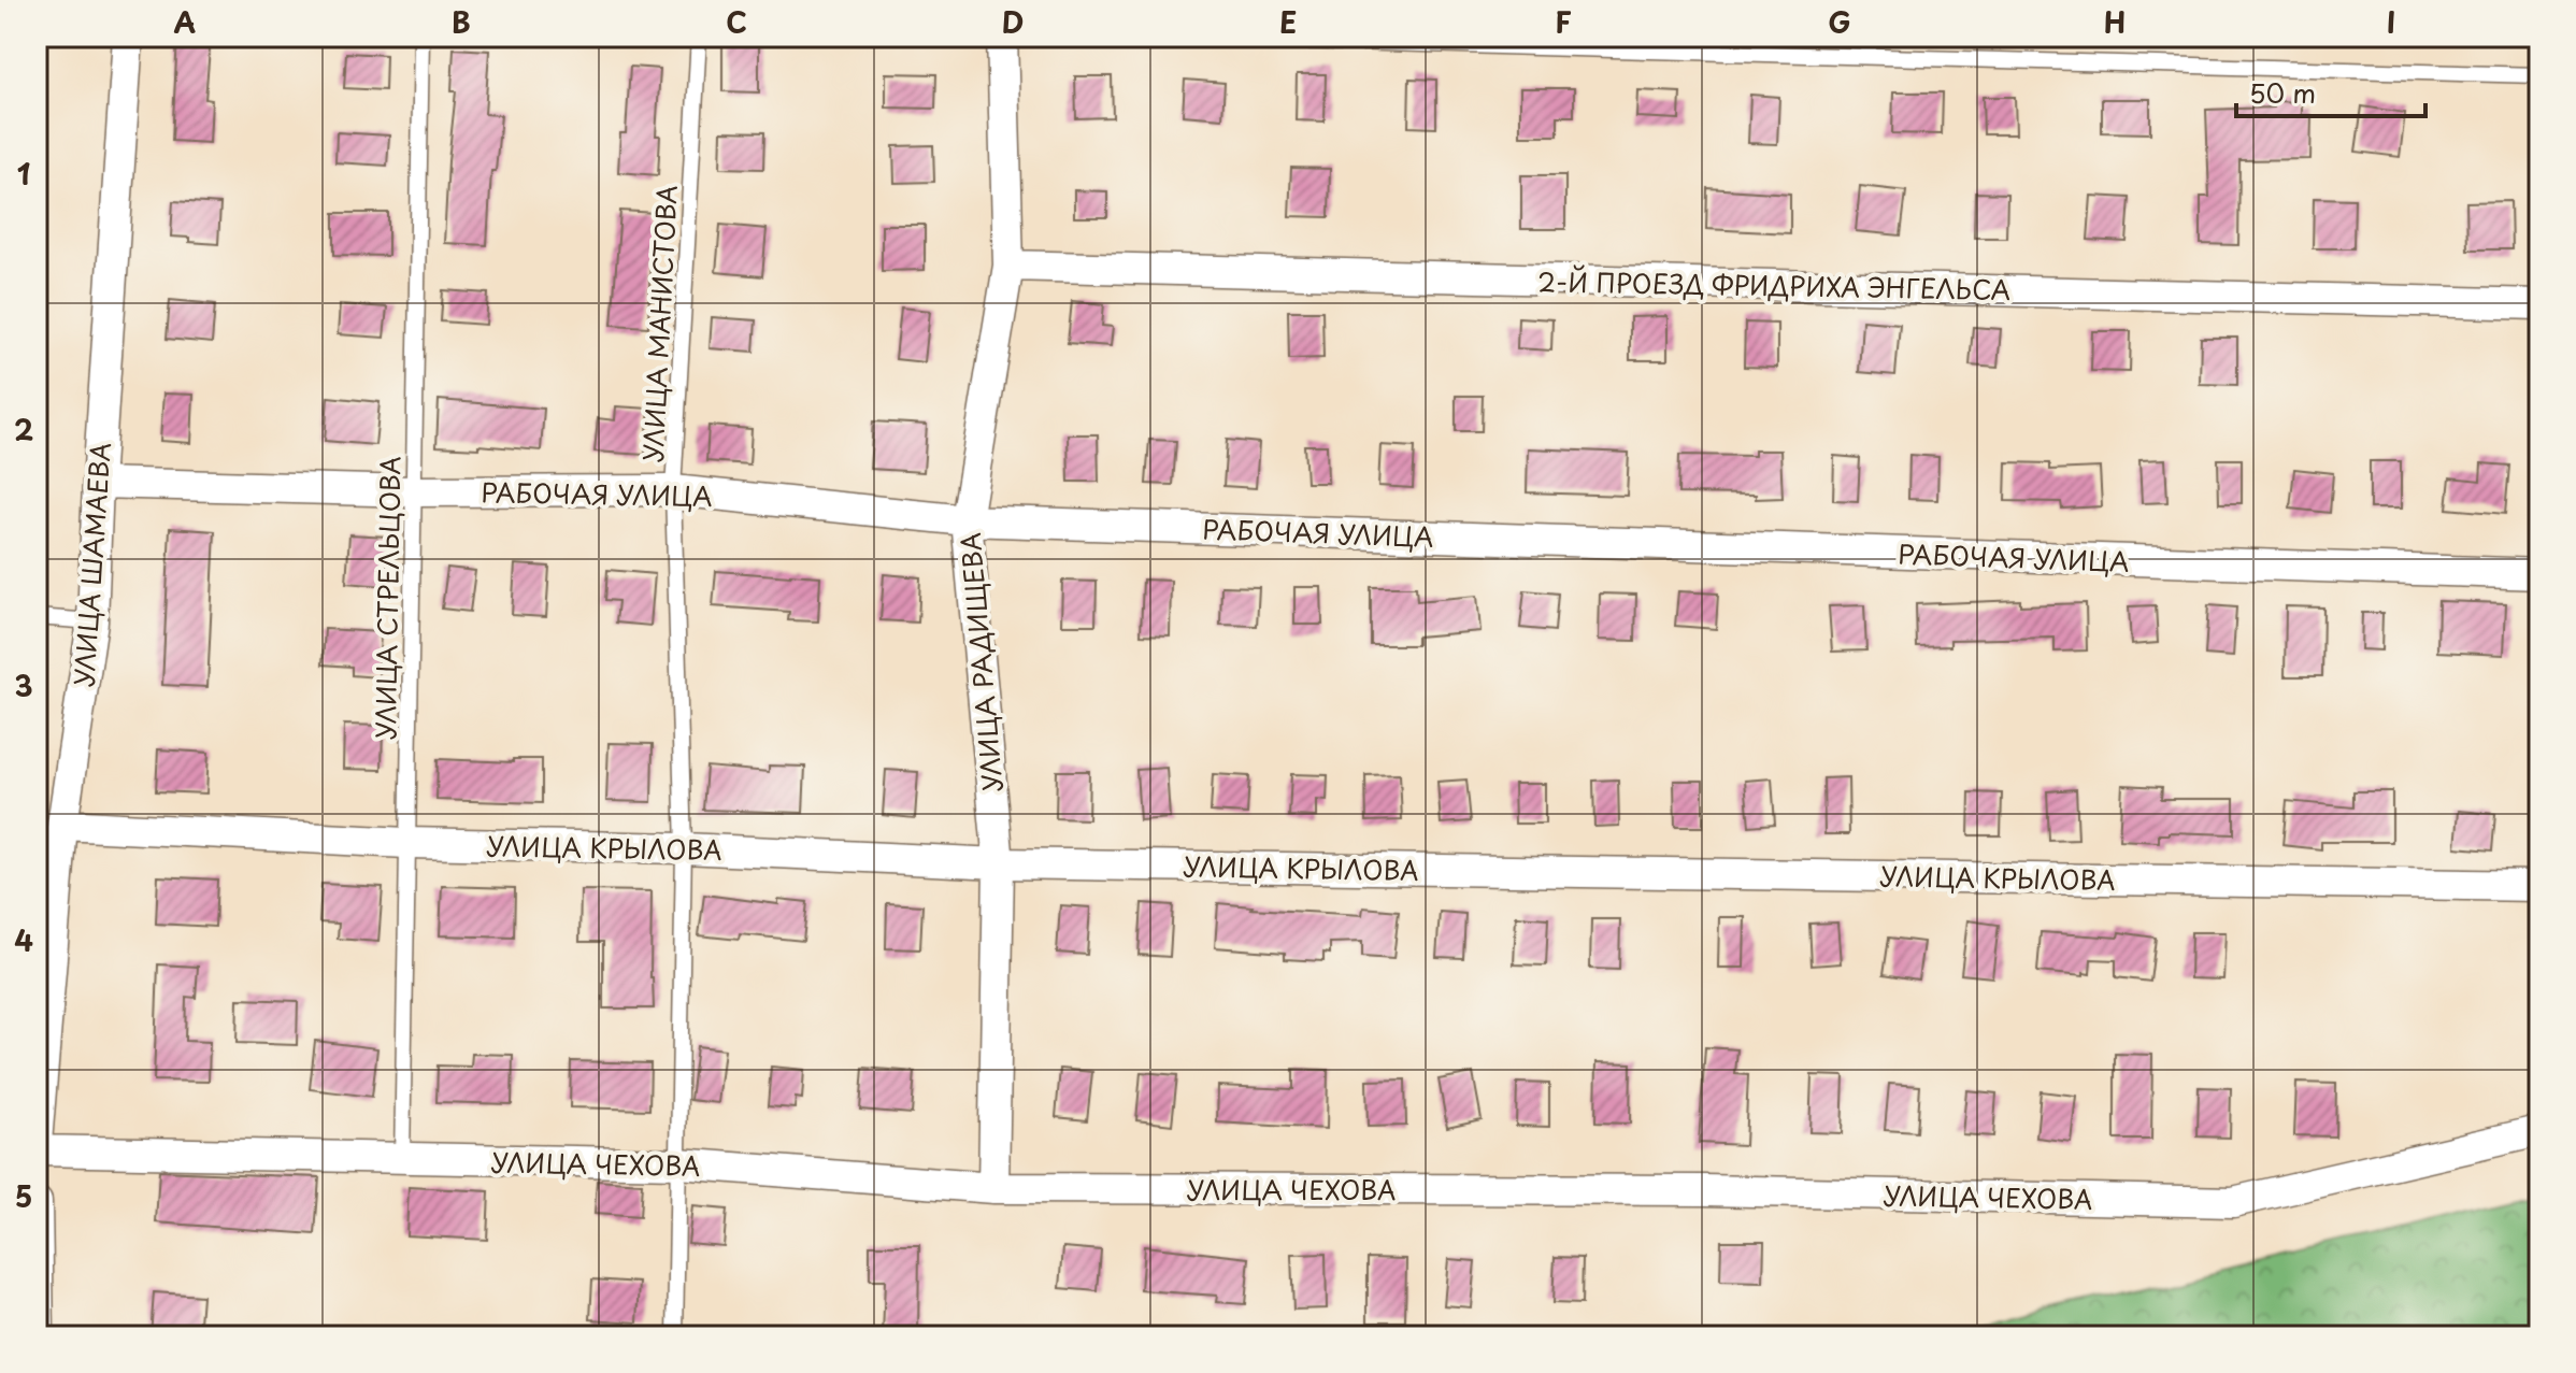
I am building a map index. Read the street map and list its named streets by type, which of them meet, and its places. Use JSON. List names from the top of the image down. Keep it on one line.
{"streets":{"street":["2-Й ПРОЕЗД ФРИДРИХА ЭНГЕЛЬСА","РАБОЧАЯ УЛИЦА","УЛИЦА ШАМАЕВА","УЛИЦА РАДИЩЕВА","УЛИЦА КРЫЛОВА","УЛИЦА ЧЕХОВА"],"lane":["УЛИЦА МАНИСТОВА","УЛИЦА СТРЕЛЬЦОВА"]},"crossings":[["2-Й ПРОЕЗД ФРИДРИХА ЭНГЕЛЬСА","УЛИЦА РАДИЩЕВА"],["УЛИЦА МАНИСТОВА","РАБОЧАЯ УЛИЦА"],["УЛИЦА МАНИСТОВА","УЛИЦА КРЫЛОВА"],["УЛИЦА МАНИСТОВА","УЛИЦА ЧЕХОВА"],["РАБОЧАЯ УЛИЦА","УЛИЦА ШАМАЕВА"],["РАБОЧАЯ УЛИЦА","УЛИЦА СТРЕЛЬЦОВА"],["РАБОЧАЯ УЛИЦА","УЛИЦА РАДИЩЕВА"],["УЛИЦА ШАМАЕВА","УЛИЦА КРЫЛОВА"],["УЛИЦА СТРЕЛЬЦОВА","УЛИЦА КРЫЛОВА"],["УЛИЦА СТРЕЛЬЦОВА","УЛИЦА ЧЕХОВА"],["УЛИЦА РАДИЩЕВА","УЛИЦА КРЫЛОВА"],["УЛИЦА РАДИЩЕВА","УЛИЦА ЧЕХОВА"]],"scale_bar":"50 m","grid":{"columns":["A","B","C","D","E","F","G","H","I"],"rows":["1","2","3","4","5"]}}
